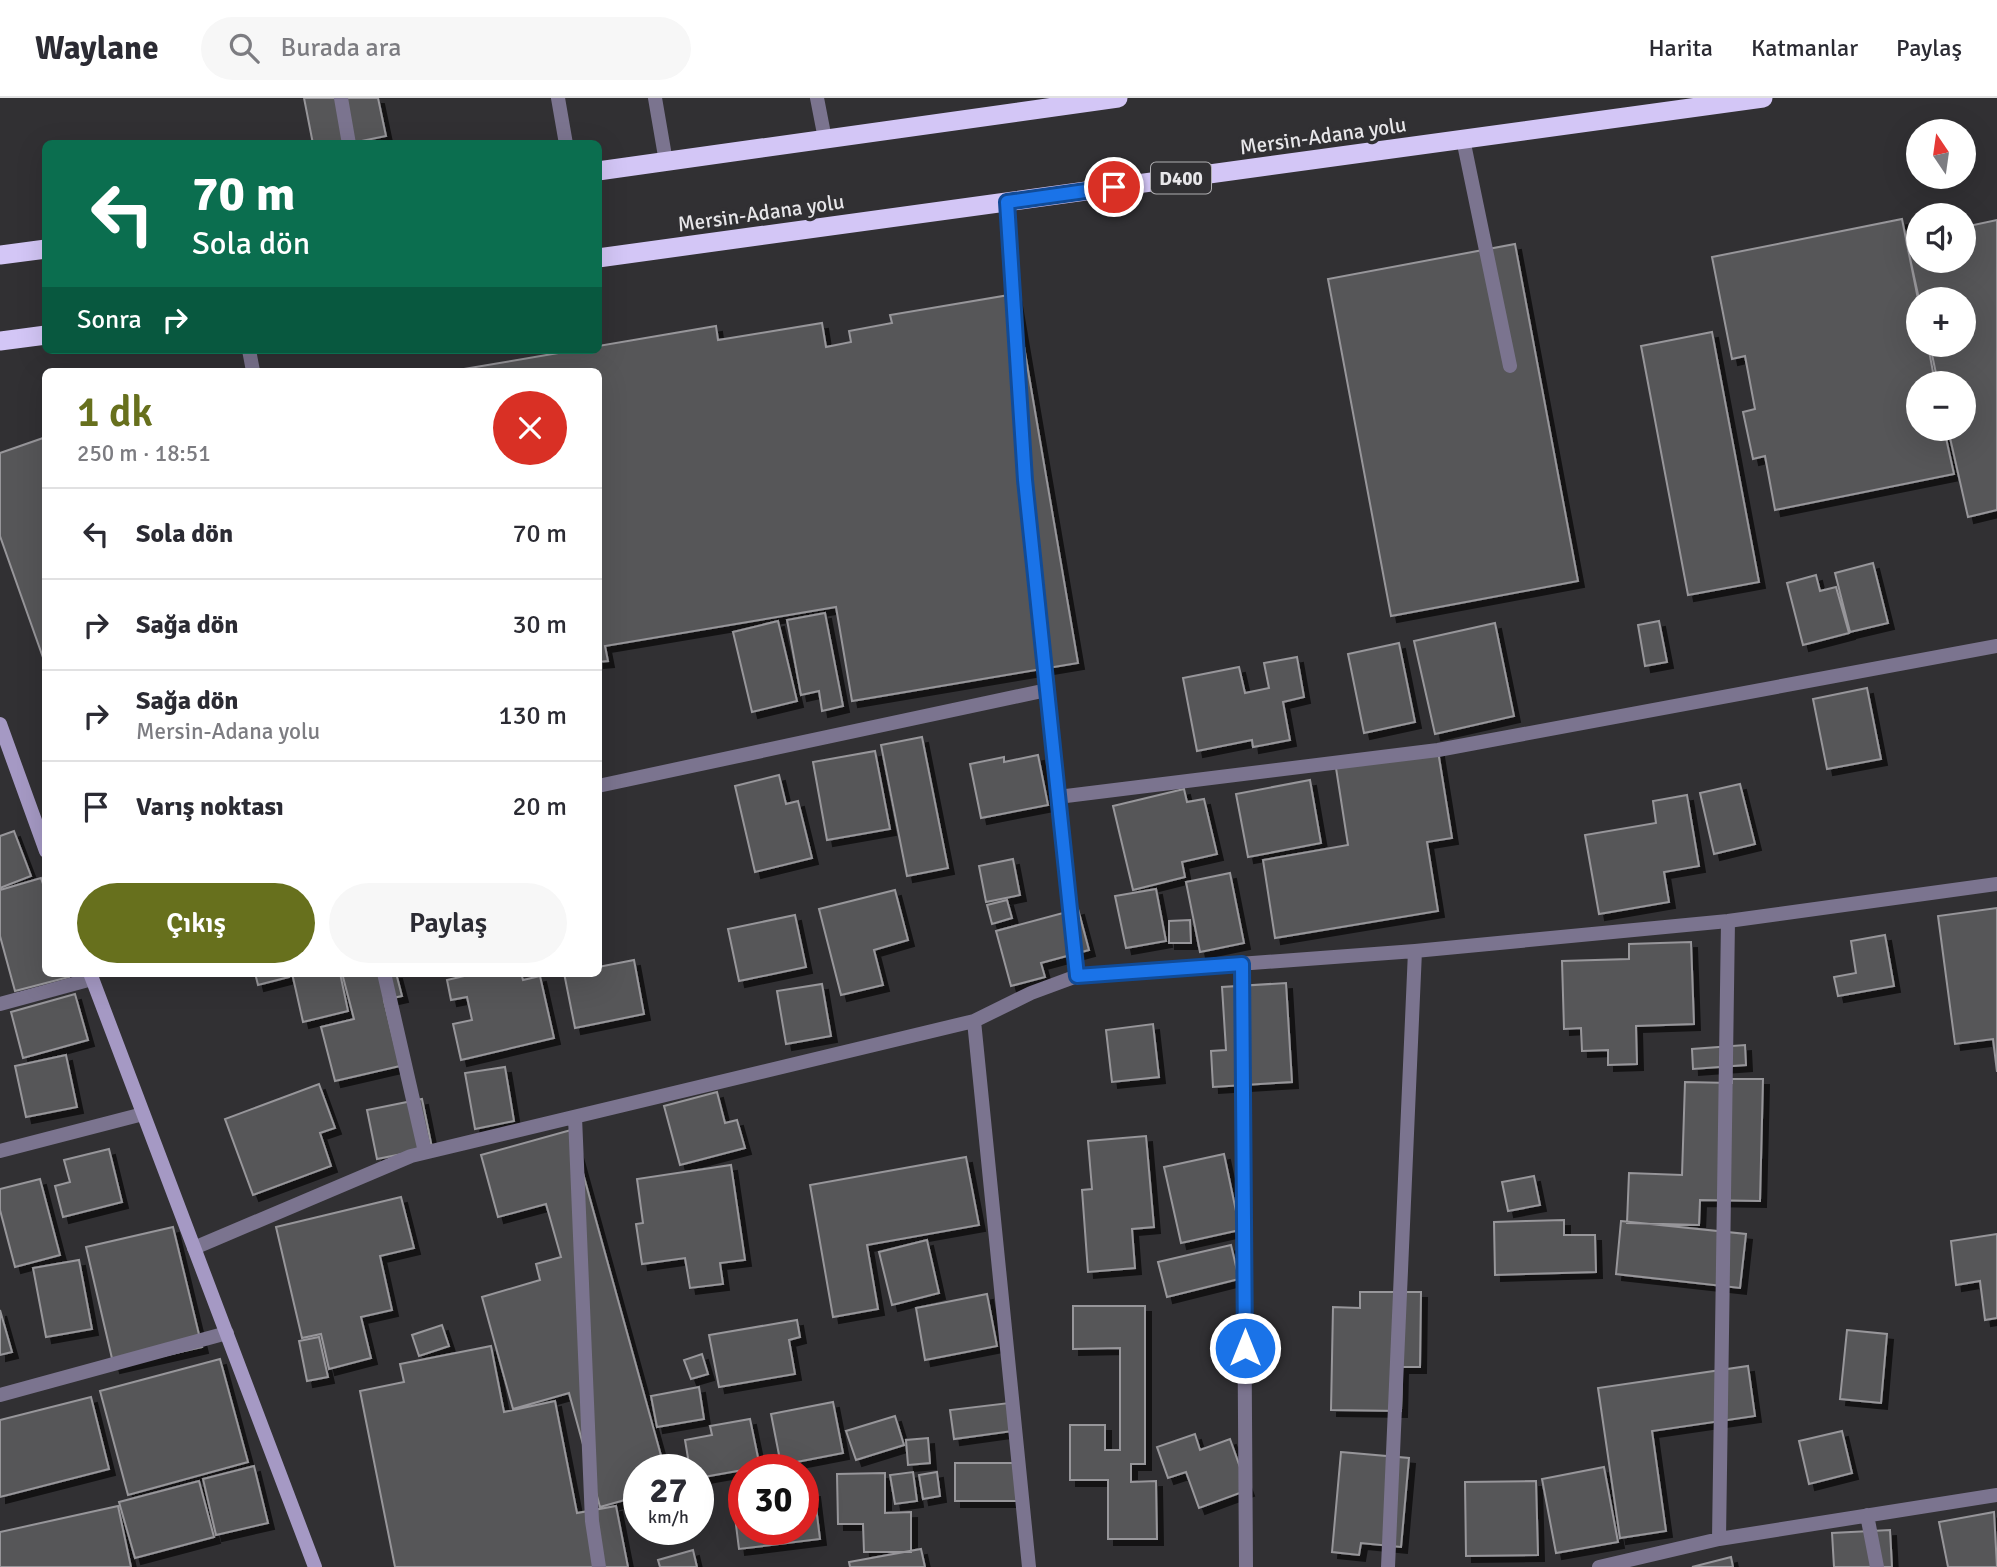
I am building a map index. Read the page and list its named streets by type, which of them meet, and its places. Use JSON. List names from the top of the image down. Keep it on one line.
{"streets":{"highway":["Mersin-Adana yolu","D400"]},"north":"top","page":{"header":"Waylane","search":"Burada ara","nav":["Harita","Katmanlar","Paylaş"],"map_buttons":["+","−"],"turn":["70 m","Sola dön"],"then":"Sonra","heading":["1 dk","250 m · 18:51"],"list":[{"name":"Sola dön","value":"70 m"},{"name":"Sağa dön","value":"30 m"},{"name":"Sağa dön","note":"Mersin-Adana yolu","value":"130 m"},{"name":"Varış noktası","value":"20 m"}],"buttons":["Çıkış","Paylaş"],"speed":"27 km/h","limit":"30"}}
